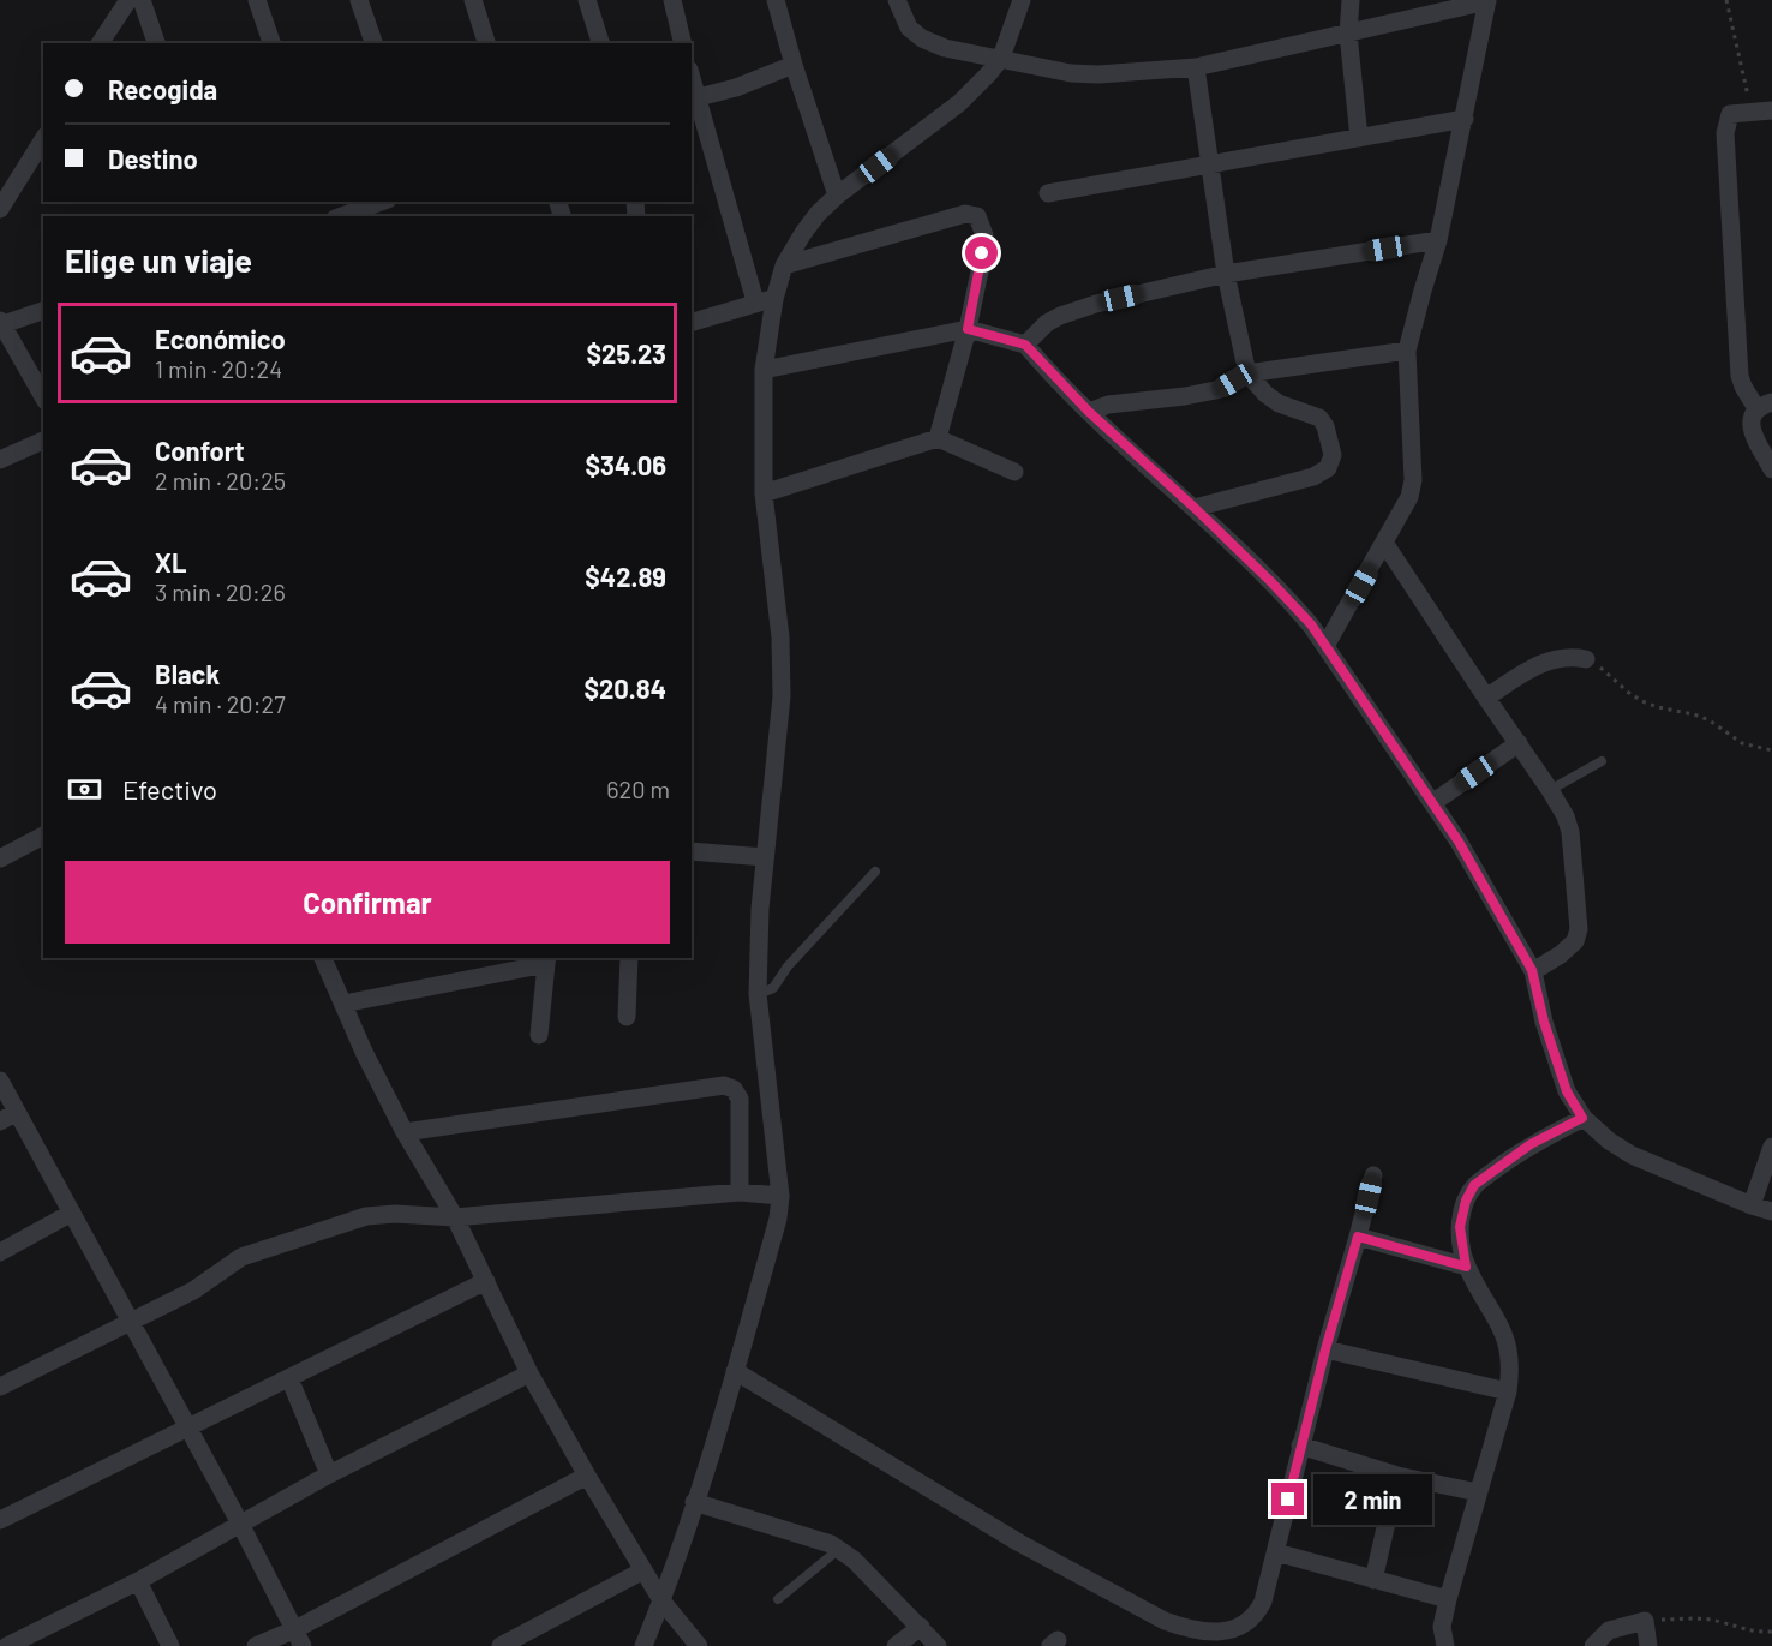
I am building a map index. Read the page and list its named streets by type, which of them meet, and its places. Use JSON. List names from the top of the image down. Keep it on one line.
{"page":{"banner":["Recogida","Destino"],"heading":"Elige un viaje","list":[{"name":"Económico","note":"1 min · 20:24","value":"$25.23"},{"name":"Confort","note":"2 min · 20:25","value":"$34.06"},{"name":"XL","note":"3 min · 20:26","value":"$42.89"},{"name":"Black","note":"4 min · 20:27","value":"$20.84"}],"pay":["Efectivo","620 m"],"buttons":"Confirmar","bubble":"2 min"}}
